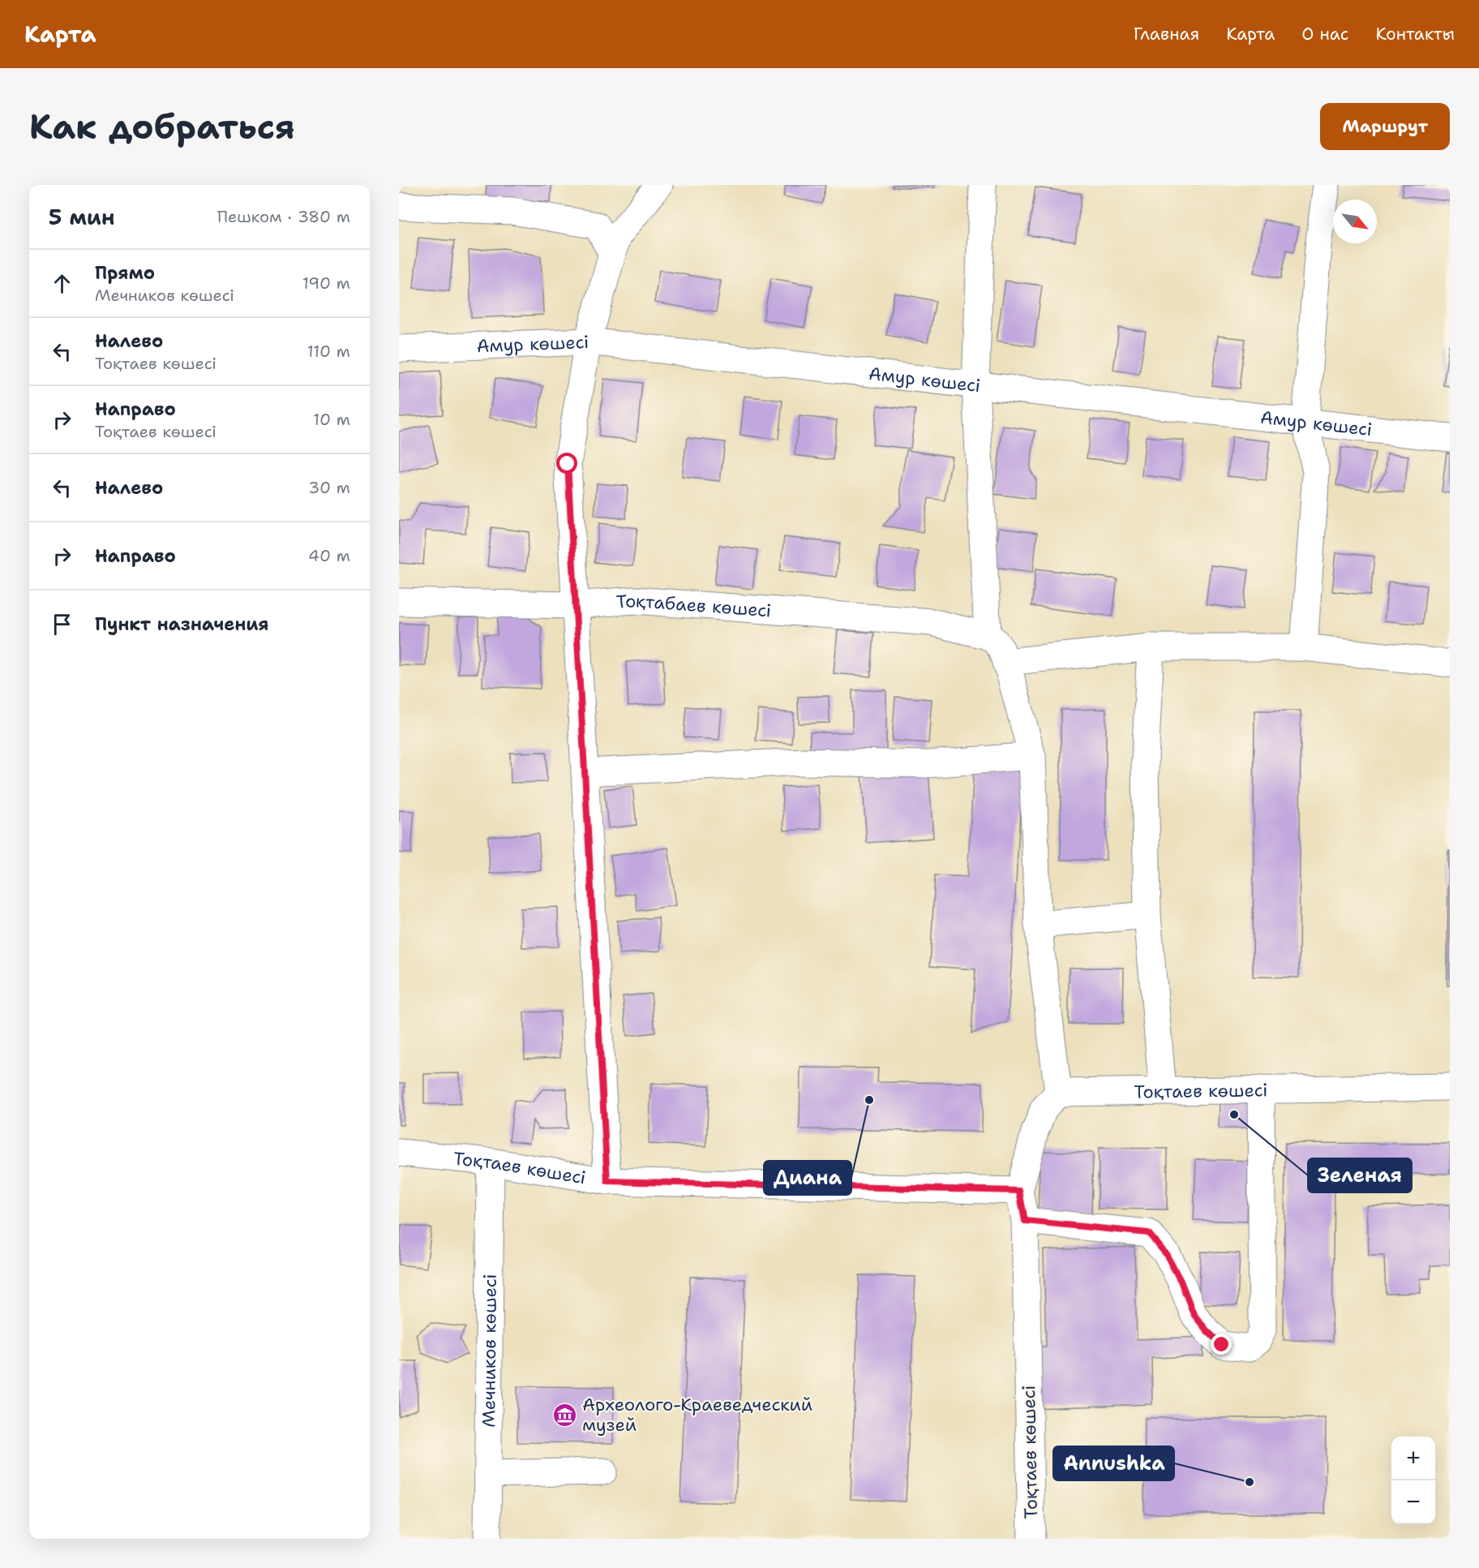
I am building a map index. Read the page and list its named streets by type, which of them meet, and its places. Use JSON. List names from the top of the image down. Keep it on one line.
{"streets":{"street":["Амур көшесі","Тоқтабаев көшесі","Тоқтаев көшесі","Мечников көшесі"]},"crossings":[["Тоқтаев көшесі","Мечников көшесі"]],"places":{"other":["Диана","Зеленая","Annushka"],"museum":["Археолого-Краеведческий музей"]},"north":"bottom right","page":{"header":"Карта","nav":["Главная","Карта","О нас","Контакты"],"buttons":"Маршрут","title":"Как добраться","heading":["5 мин","Пешком · 380 m"],"list":[["Прямо","Мечников көшесі","190 m"],["Налево","Тоқтаев көшесі","110 m"],["Направо","Тоқтаев көшесі","10 m"],["Налево","30 m"],["Направо","40 m"],"Пункт назначения"],"map_buttons":["+","−"]}}
